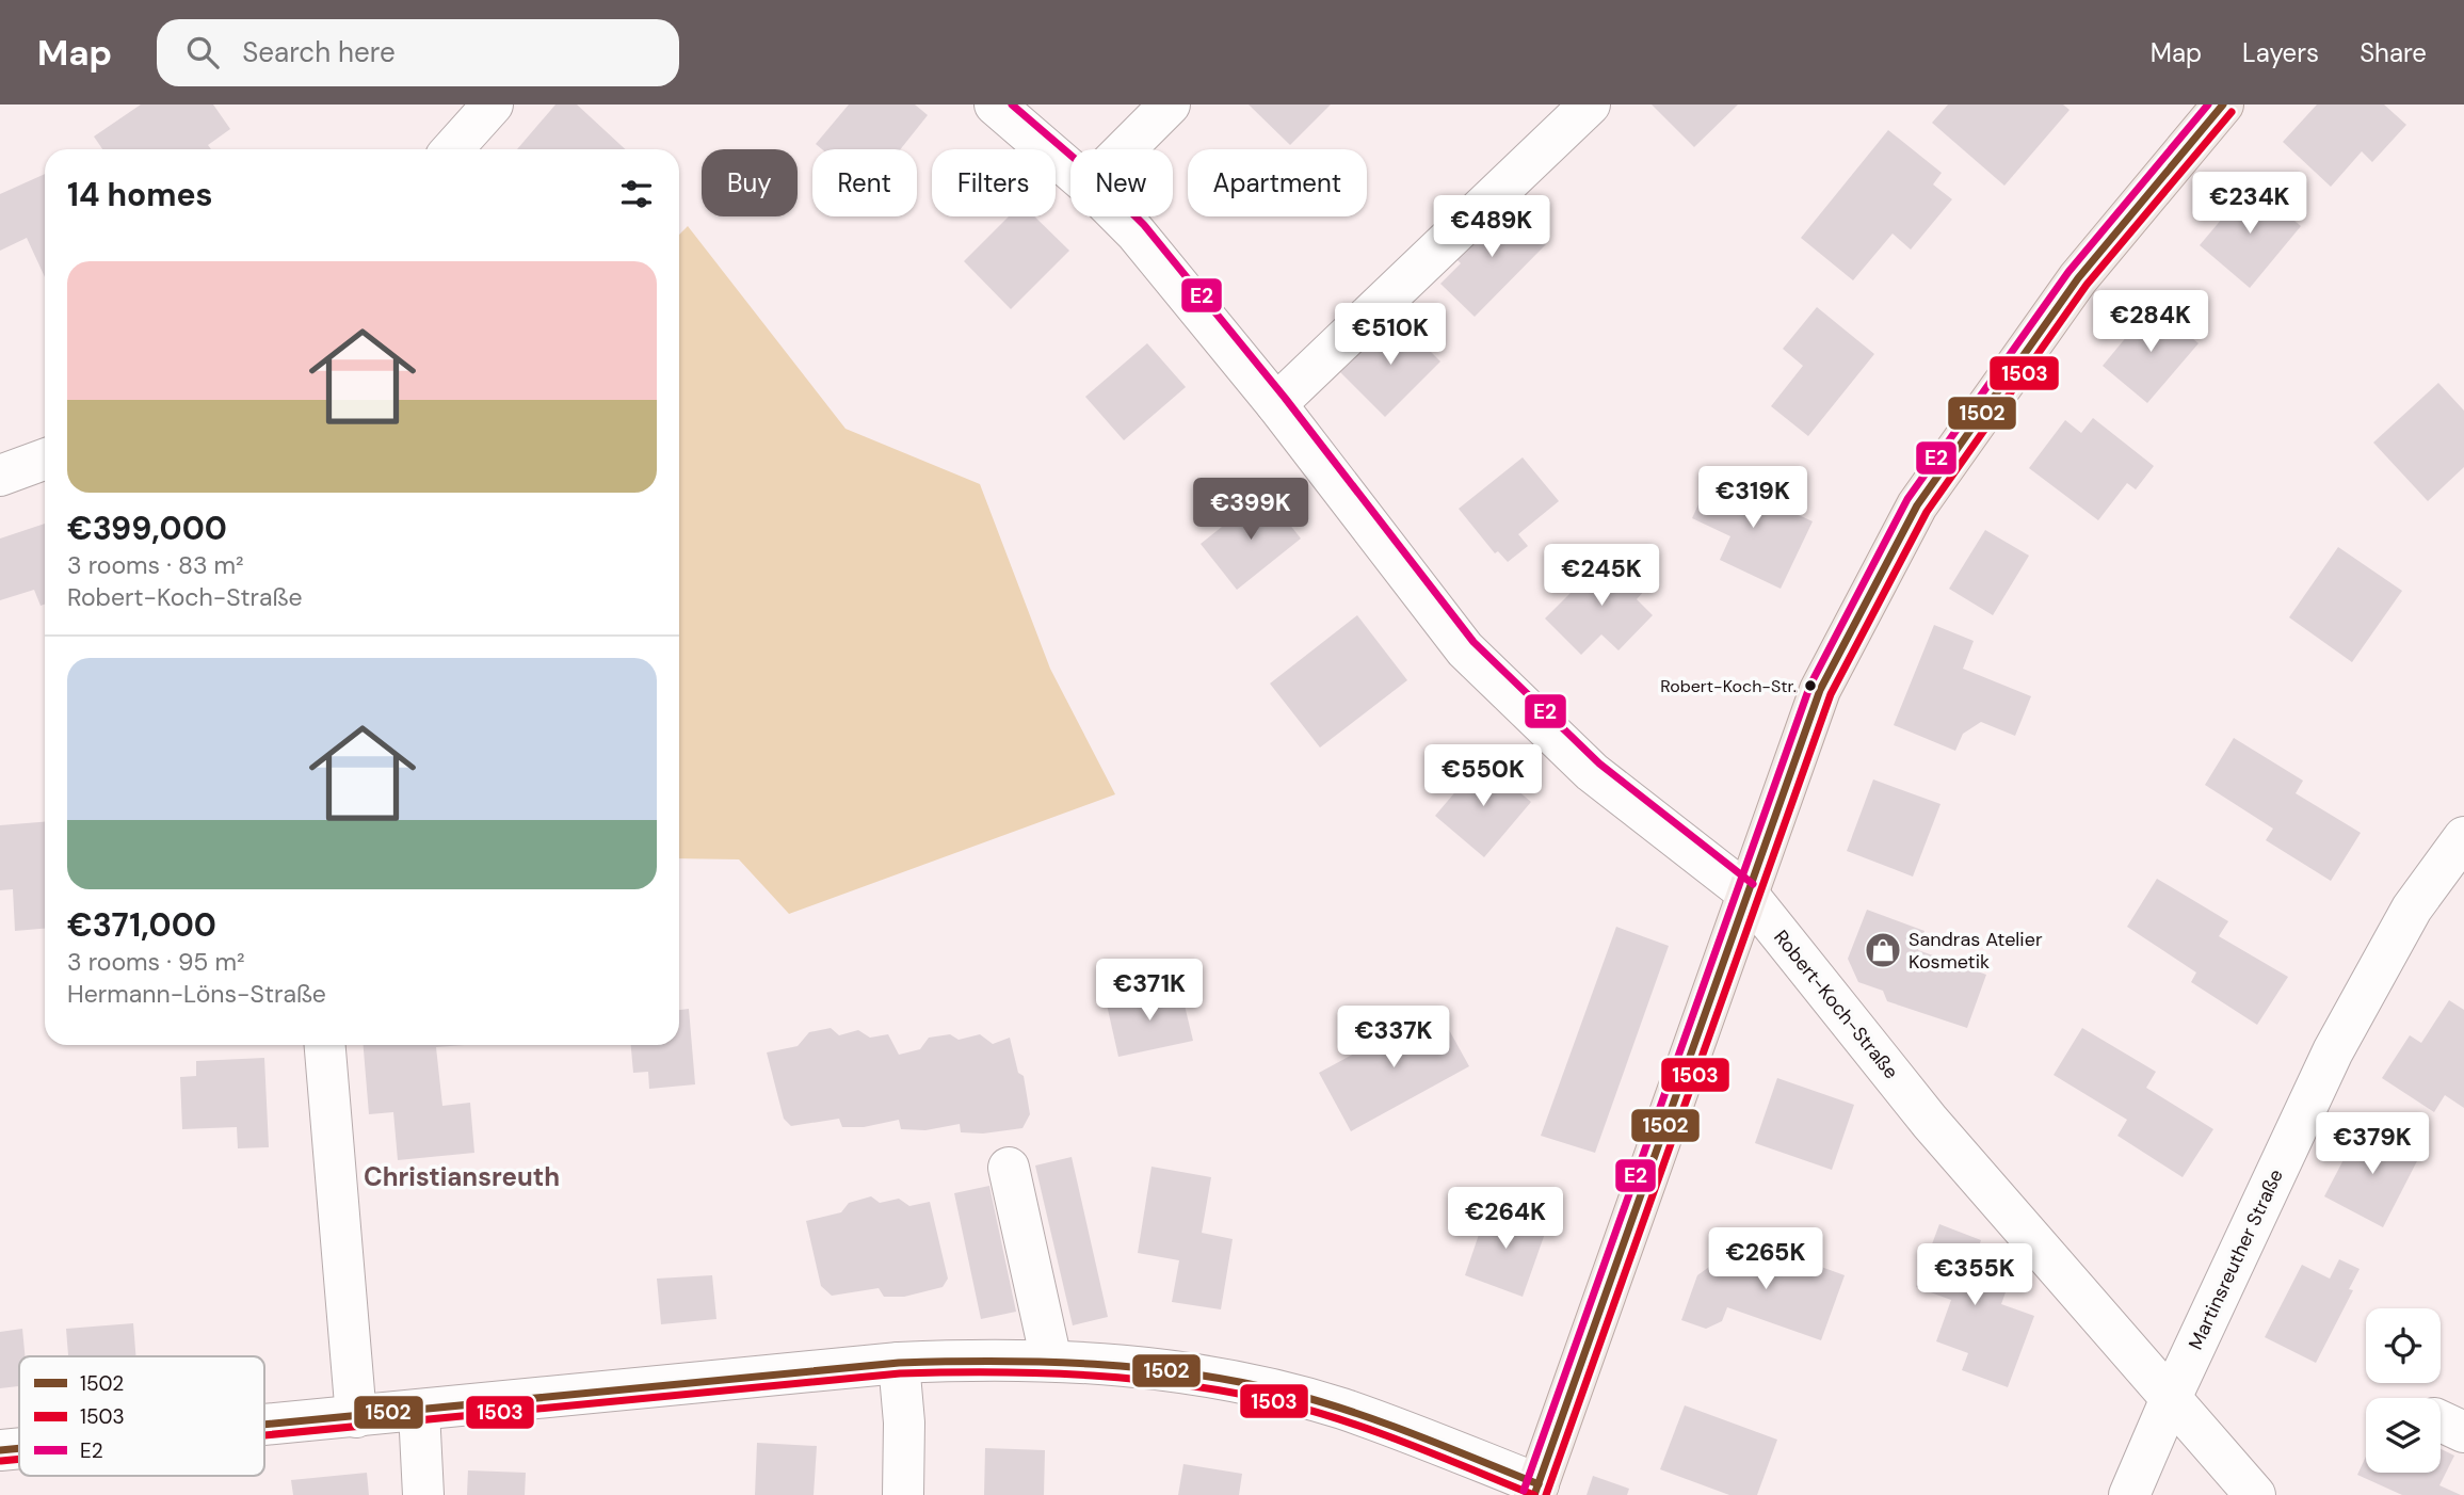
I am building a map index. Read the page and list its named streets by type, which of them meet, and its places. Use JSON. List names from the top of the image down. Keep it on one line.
{"streets":{"street":["Robert-Koch-Straße","Martinsreuther Straße"]},"crossings":[["Robert-Koch-Straße","Martinsreuther Straße"]],"districts":["Christiansreuth"],"places":{"other":["Robert-Koch-Str."],"shop":["Sandras Atelier Kosmetik"]},"lines":["transit line 1502","transit line E2","transit line 1503"],"legend":["1502","1503","E2"],"page":{"header":"Map","search":"Search here","nav":["Map","Layers","Share"],"chip":["Buy","Rent","Filters","New","Apartment"],"heading":"14 homes","price":["€234K","€489K","€284K","€510K","€319K","€399K","€245K","€550K","€371K","€337K","€379K","€264K","€265K","€355K"],"list":[{"name":"€399,000","note":"3 rooms · 83 m² · Robert-Koch-Straße"},{"name":"€371,000","note":"3 rooms · 95 m² · Hermann-Löns-Straße"}]}}
